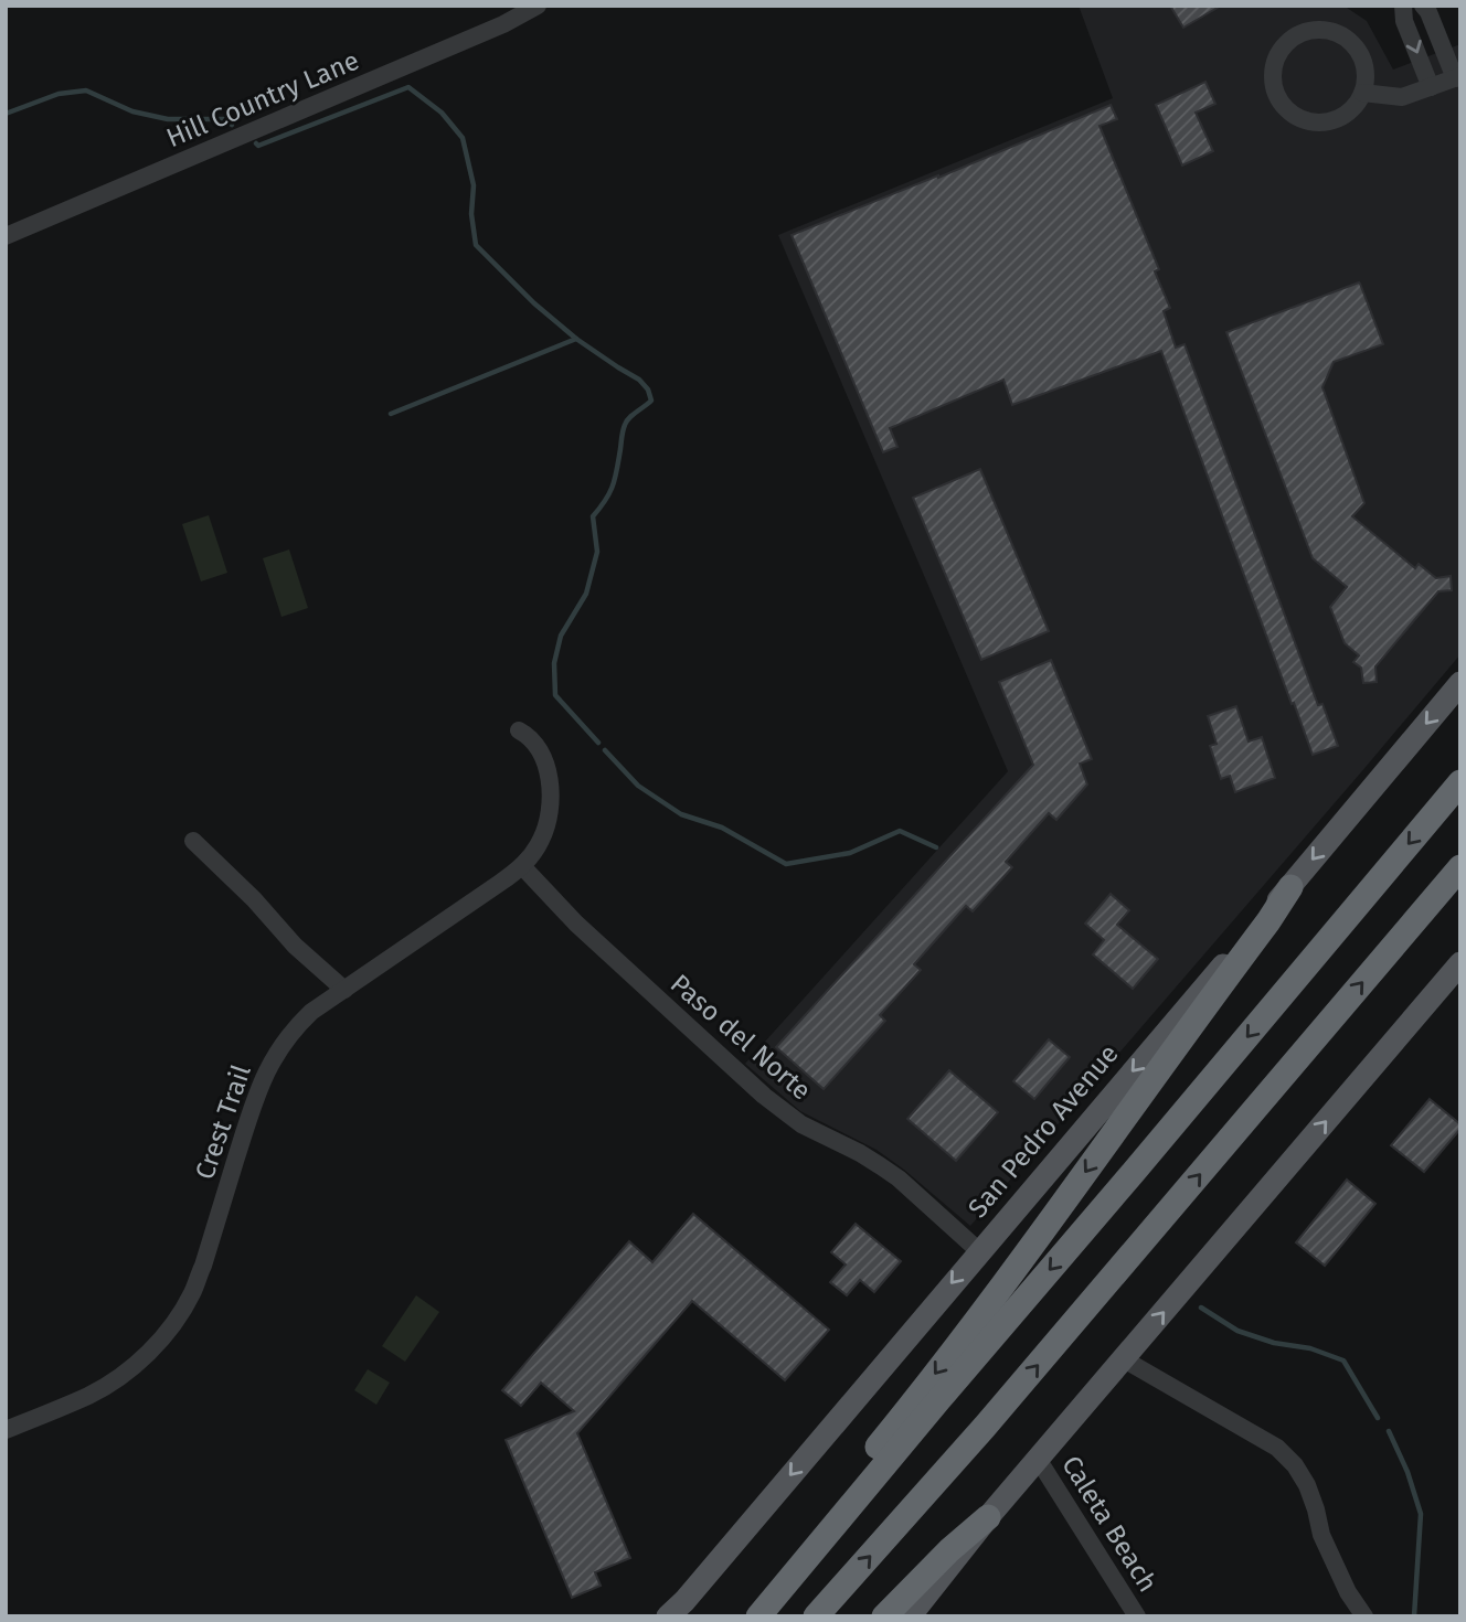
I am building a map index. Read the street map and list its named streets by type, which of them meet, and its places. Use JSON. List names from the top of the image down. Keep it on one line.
{"streets":{"main road":["San Pedro Avenue"],"street":["Hill Country Lane","Paso del Norte","Crest Trail","Caleta Beach"]},"crossings":[["Paso del Norte","Crest Trail"],["Paso del Norte","San Pedro Avenue"]]}
